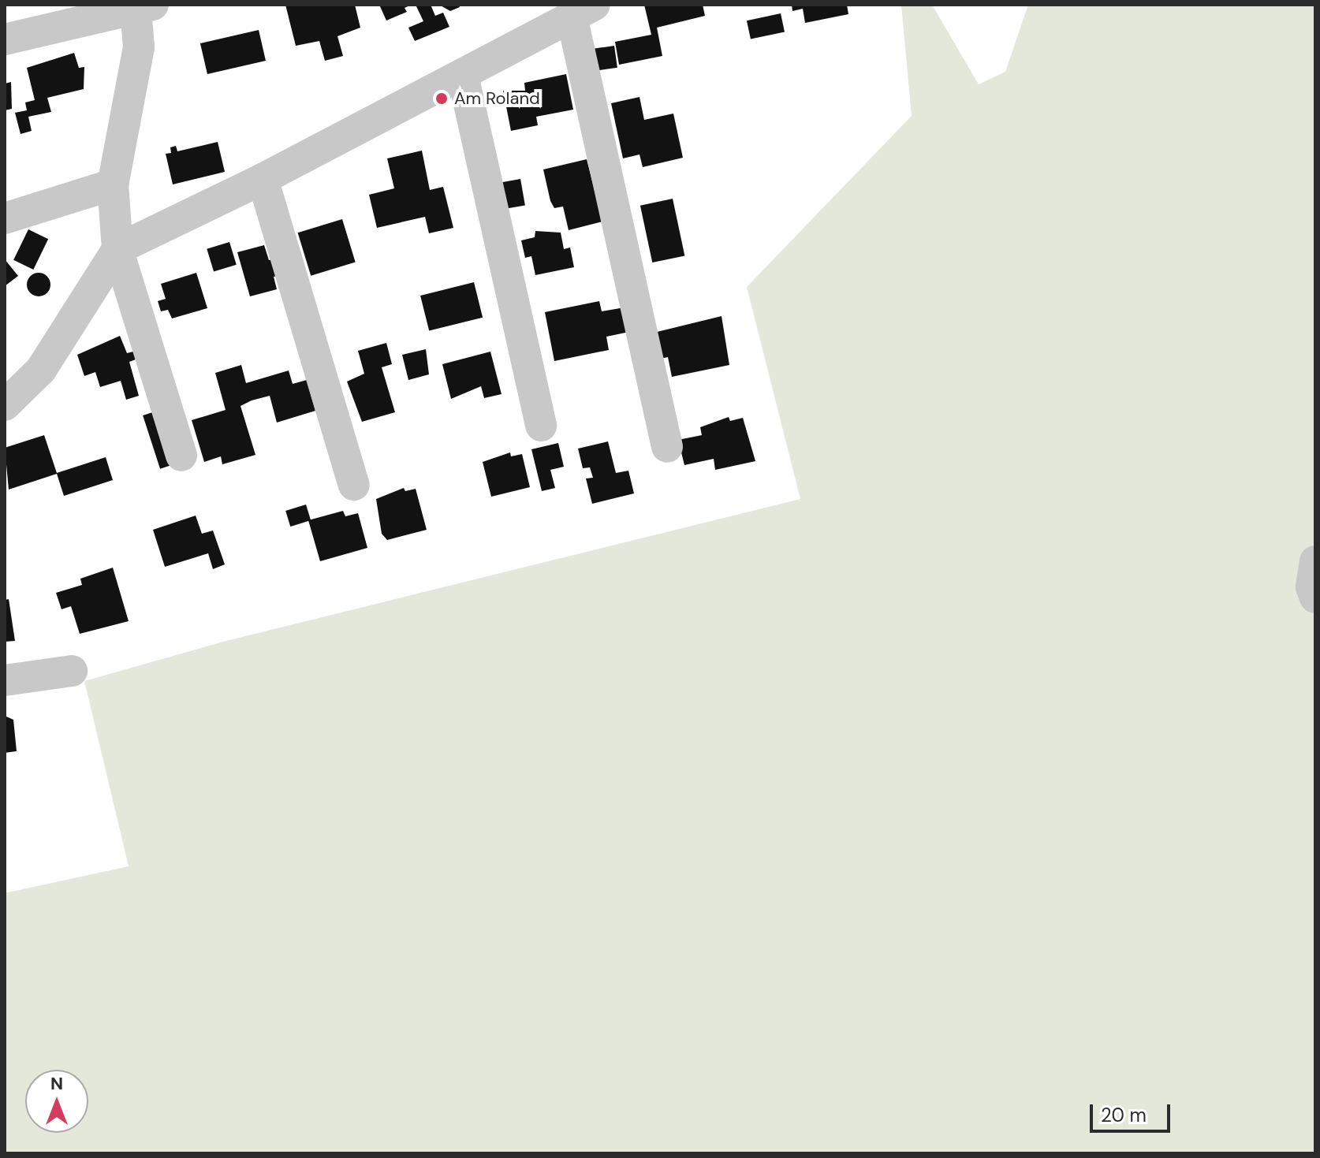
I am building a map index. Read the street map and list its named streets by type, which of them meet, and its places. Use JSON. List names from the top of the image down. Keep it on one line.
{"places":["Am Roland"],"scale_bar":"20 m","north":"top"}
